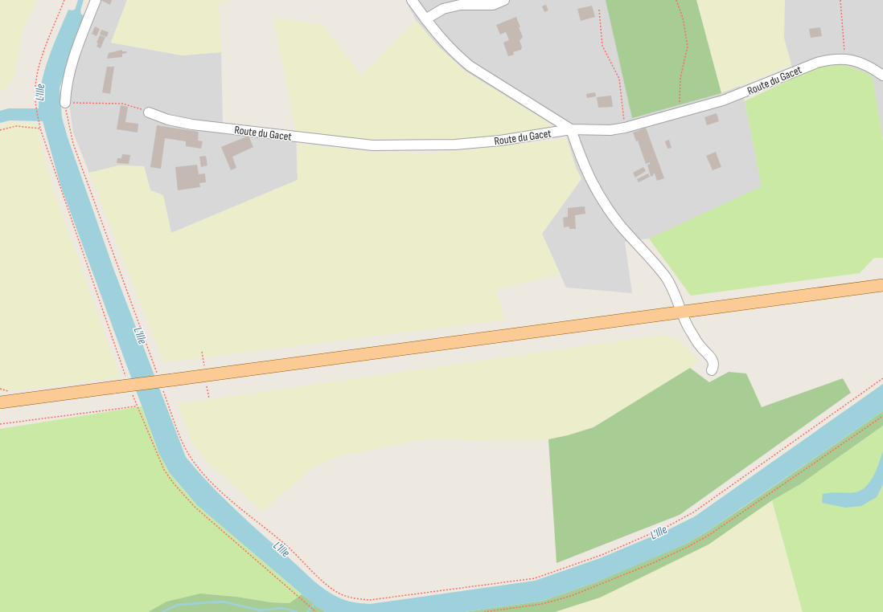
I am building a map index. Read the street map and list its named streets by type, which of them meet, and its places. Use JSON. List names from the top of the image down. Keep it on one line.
{"streets":{"street":["Route du Gacet"]},"water":["L'Ille"]}
